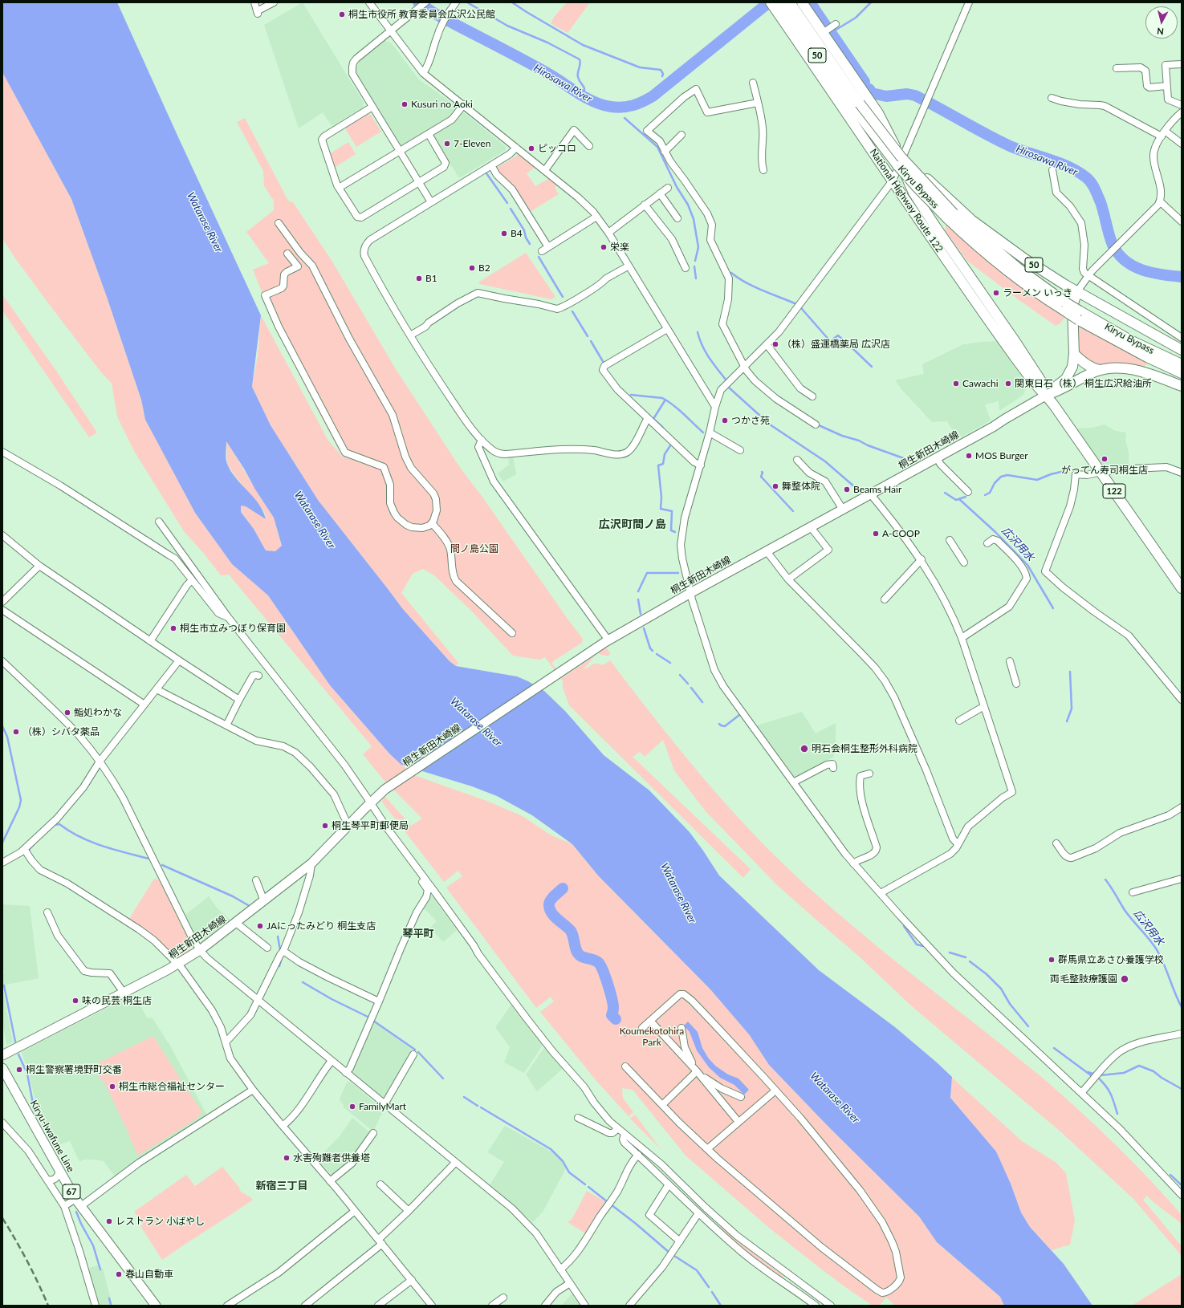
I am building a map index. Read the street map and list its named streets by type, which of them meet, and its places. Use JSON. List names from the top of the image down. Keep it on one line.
{"streets":{"highway":["50","Kiryu Bypass","National Highway Route 122","122"],"main road":["桐生新田木崎線","Kiryu-Iwafune Line","67"]},"crossings":[["50","National Highway Route 122"],["National Highway Route 122","桐生新田木崎線"]],"districts":["広沢町間ノ島","琴平町","新宿三丁目"],"water":["Hirosawa River","Watarase River","広沢用水"],"parks":["間ノ島公園","Koumekotohira Park"],"places":["桐生市役所 教育委員会広沢公民館","Kusuri no Aoki","7-Eleven","ピッコロ","B4","栄楽","B2","B1","ラーメン いっき","（株）盛運橋薬局 広沢店","Cawachi","関東日石（株） 桐生広沢給油所","つかさ苑","MOS Burger","がってん寿司桐生店","舞整体院","Beams Hair","A-COOP","桐生市立みつぼり保育園","鮨処わかな","（株）シバタ薬品","明石会桐生整形外科病院","桐生琴平町郵便局","JAにったみどり 桐生支店","群馬県立あさひ養護学校","両毛整肢療護園","味の民芸 桐生店","桐生警察署境野町交番","桐生市総合福祉センター","FamilyMart","水害殉難者供養塔","レストラン 小ばやし","春山自動車"],"north":"bottom"}
